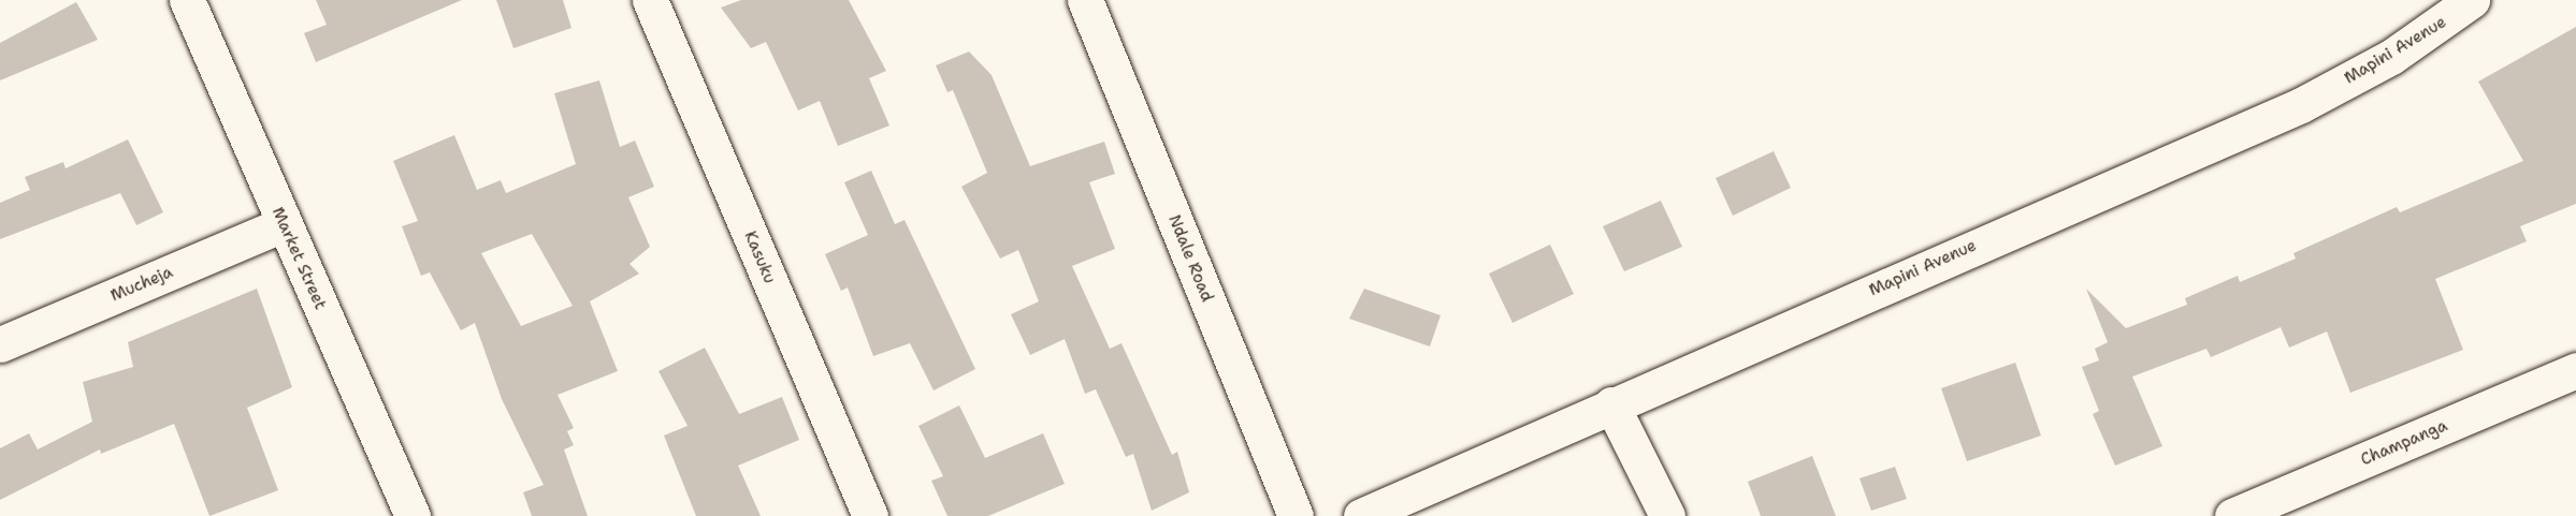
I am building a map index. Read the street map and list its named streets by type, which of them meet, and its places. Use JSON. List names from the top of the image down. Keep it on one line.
{"streets":{"street":["Mapini Avenue","Kasuku","Market Street","Ndale Road","Mucheja","Champanga"]},"crossings":[["Market Street","Mucheja"]]}
